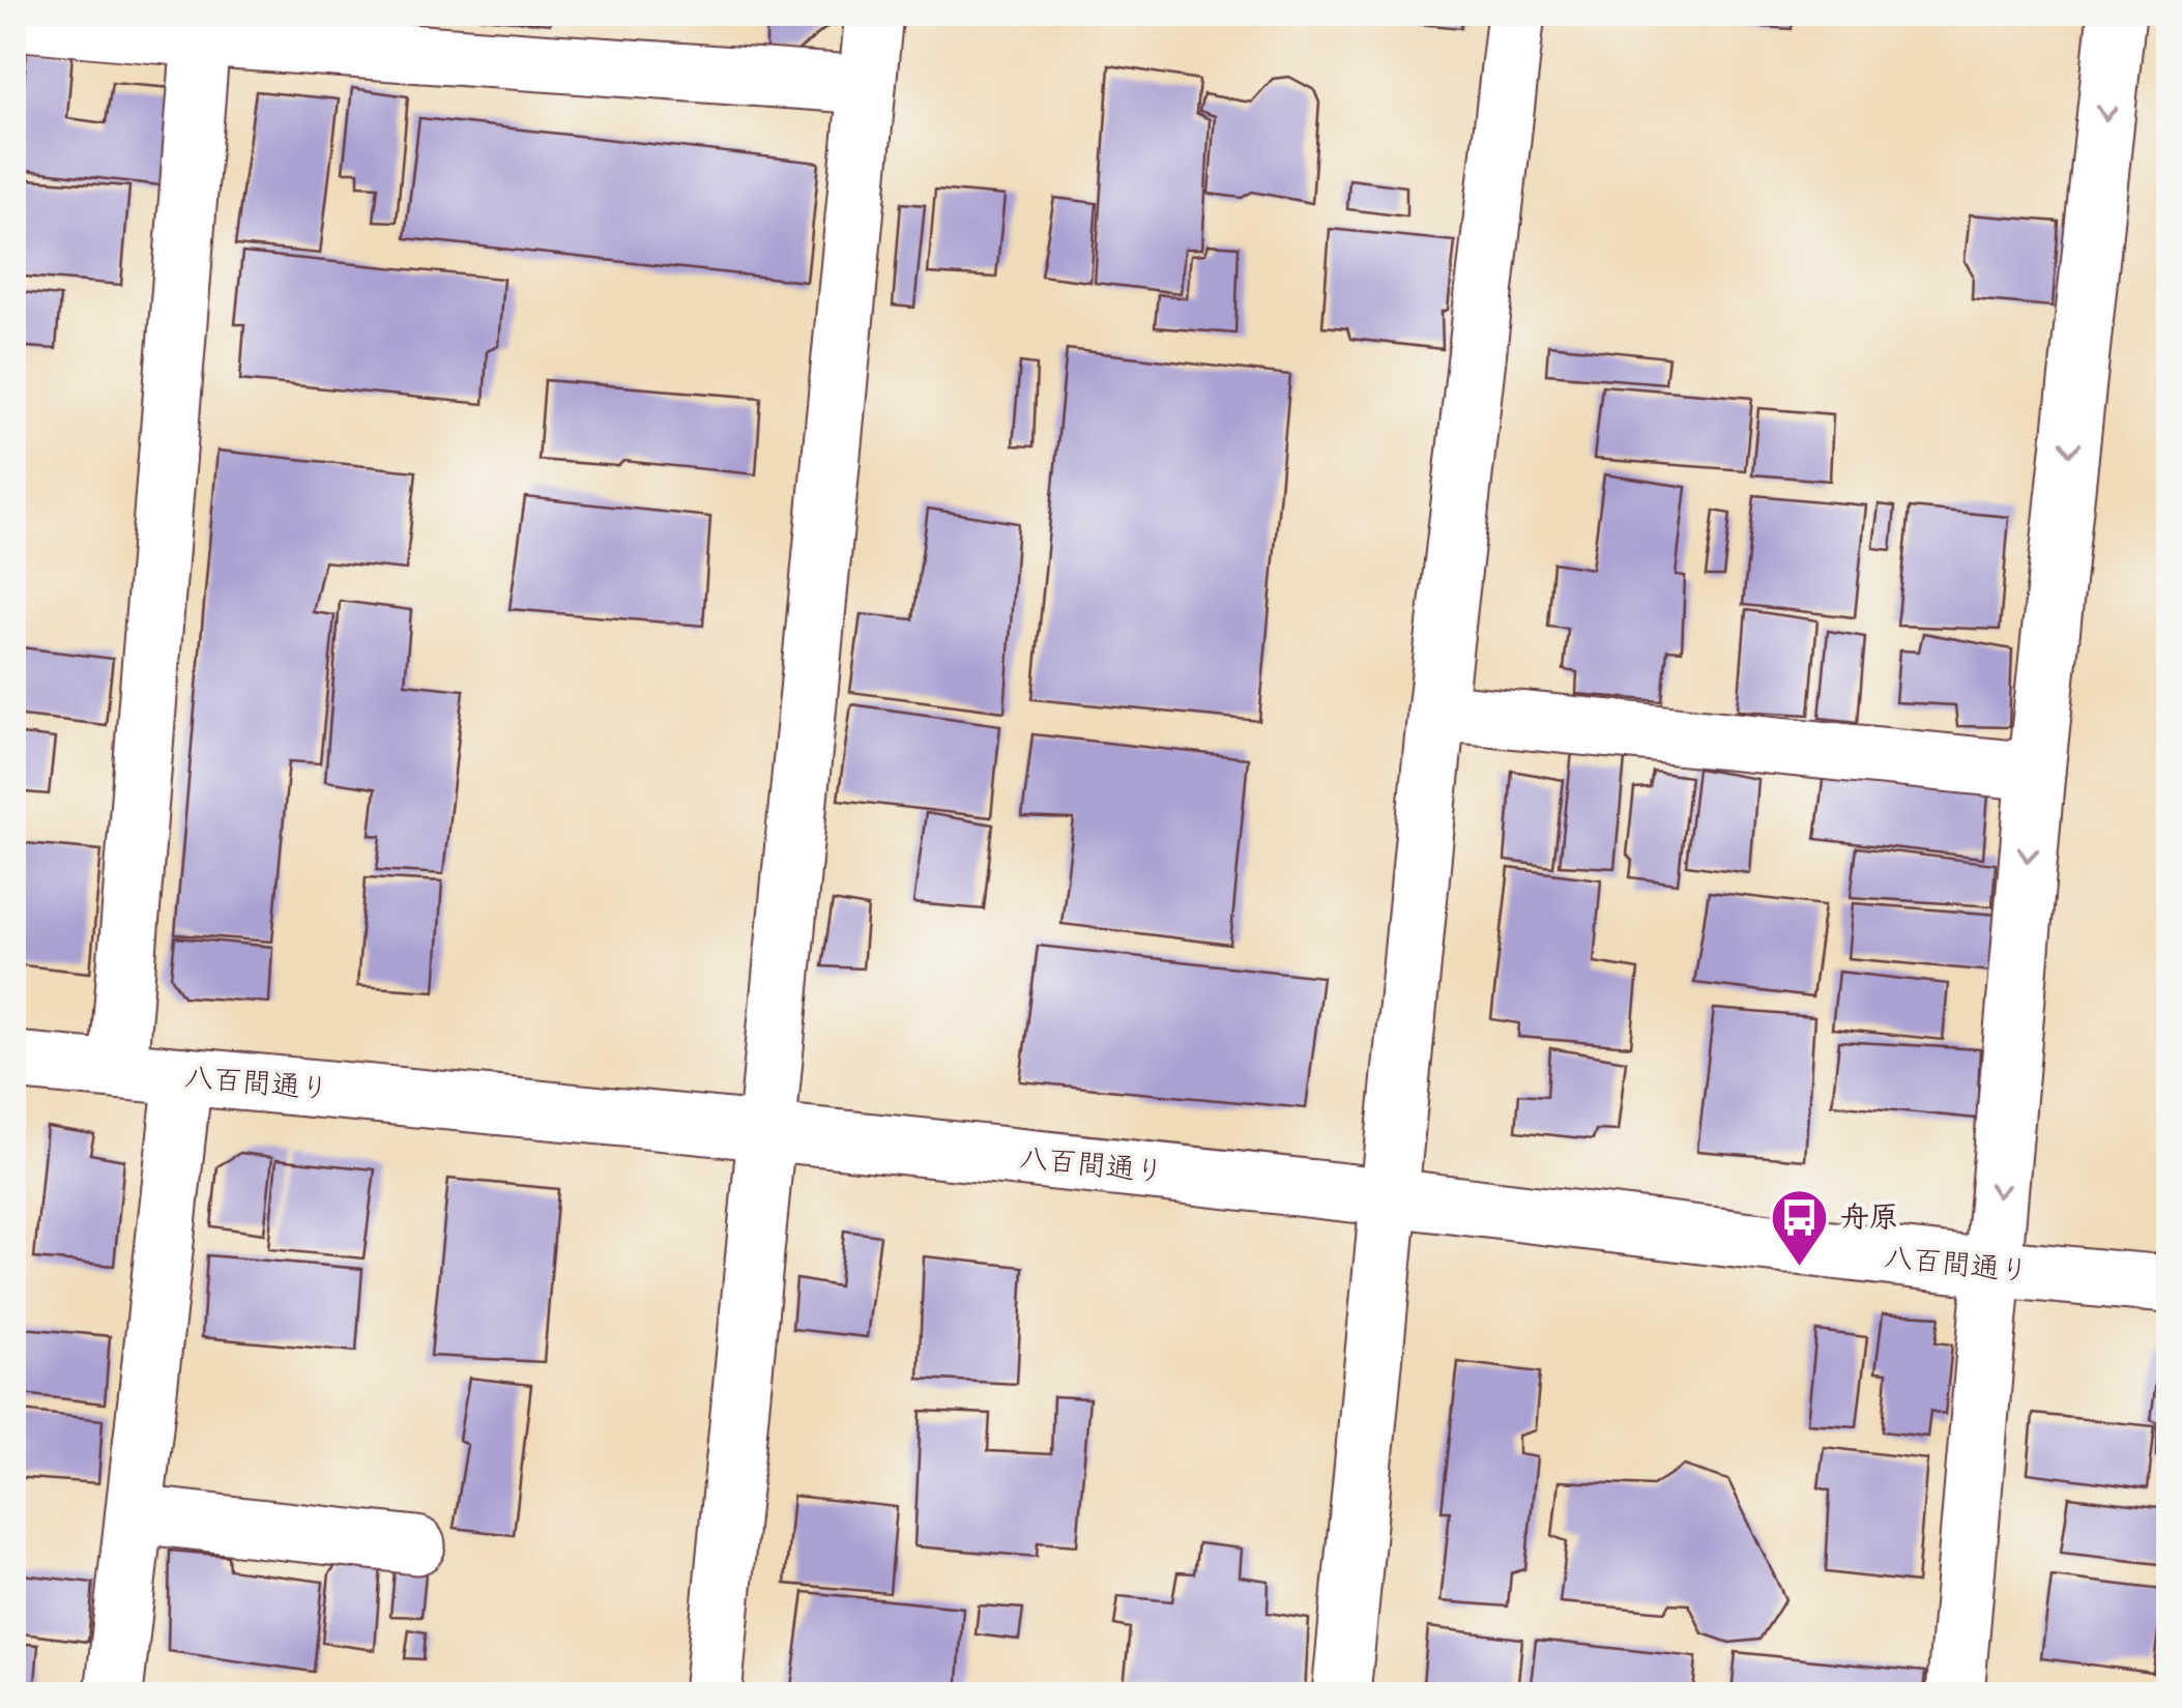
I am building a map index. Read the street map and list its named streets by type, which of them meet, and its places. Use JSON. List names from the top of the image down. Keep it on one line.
{"streets":{"street":["八百間通り"]},"places":{"bus stop":["舟原"]}}
